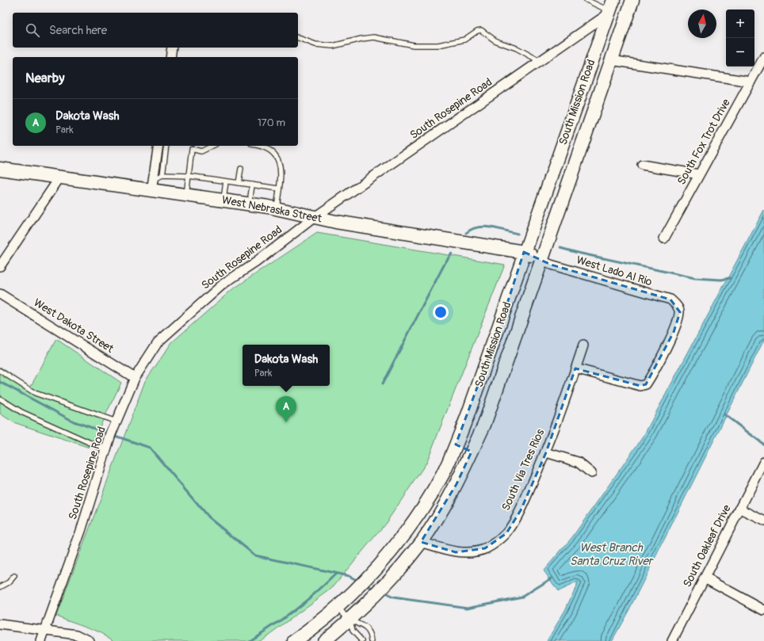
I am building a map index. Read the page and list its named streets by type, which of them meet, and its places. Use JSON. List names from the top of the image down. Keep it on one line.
{"streets":{"main road":["South Mission Road","West Nebraska Street"],"street":["South Rosepine Road","South Fox Trot Drive","West Lado Al Rio","West Dakota Street","South Via Tres Rios","South Oakleaf Drive"]},"crossings":[["South Mission Road","South Rosepine Road"],["South Mission Road","West Nebraska Street"],["South Mission Road","West Lado Al Rio"],["South Mission Road","South Via Tres Rios"],["South Rosepine Road","West Nebraska Street"],["South Rosepine Road","West Dakota Street"],["West Nebraska Street","West Lado Al Rio"],["West Lado Al Rio","South Via Tres Rios"]],"water":["West Branch Santa Cruz River"],"north":"top","page":{"map_buttons":["+","−"],"search":"Search here","heading":"Nearby","list":[{"mark":"A","name":"Dakota Wash","note":"Park","value":"170 m"}],"popup":["Dakota Wash","Park"],"pins":"A"}}
